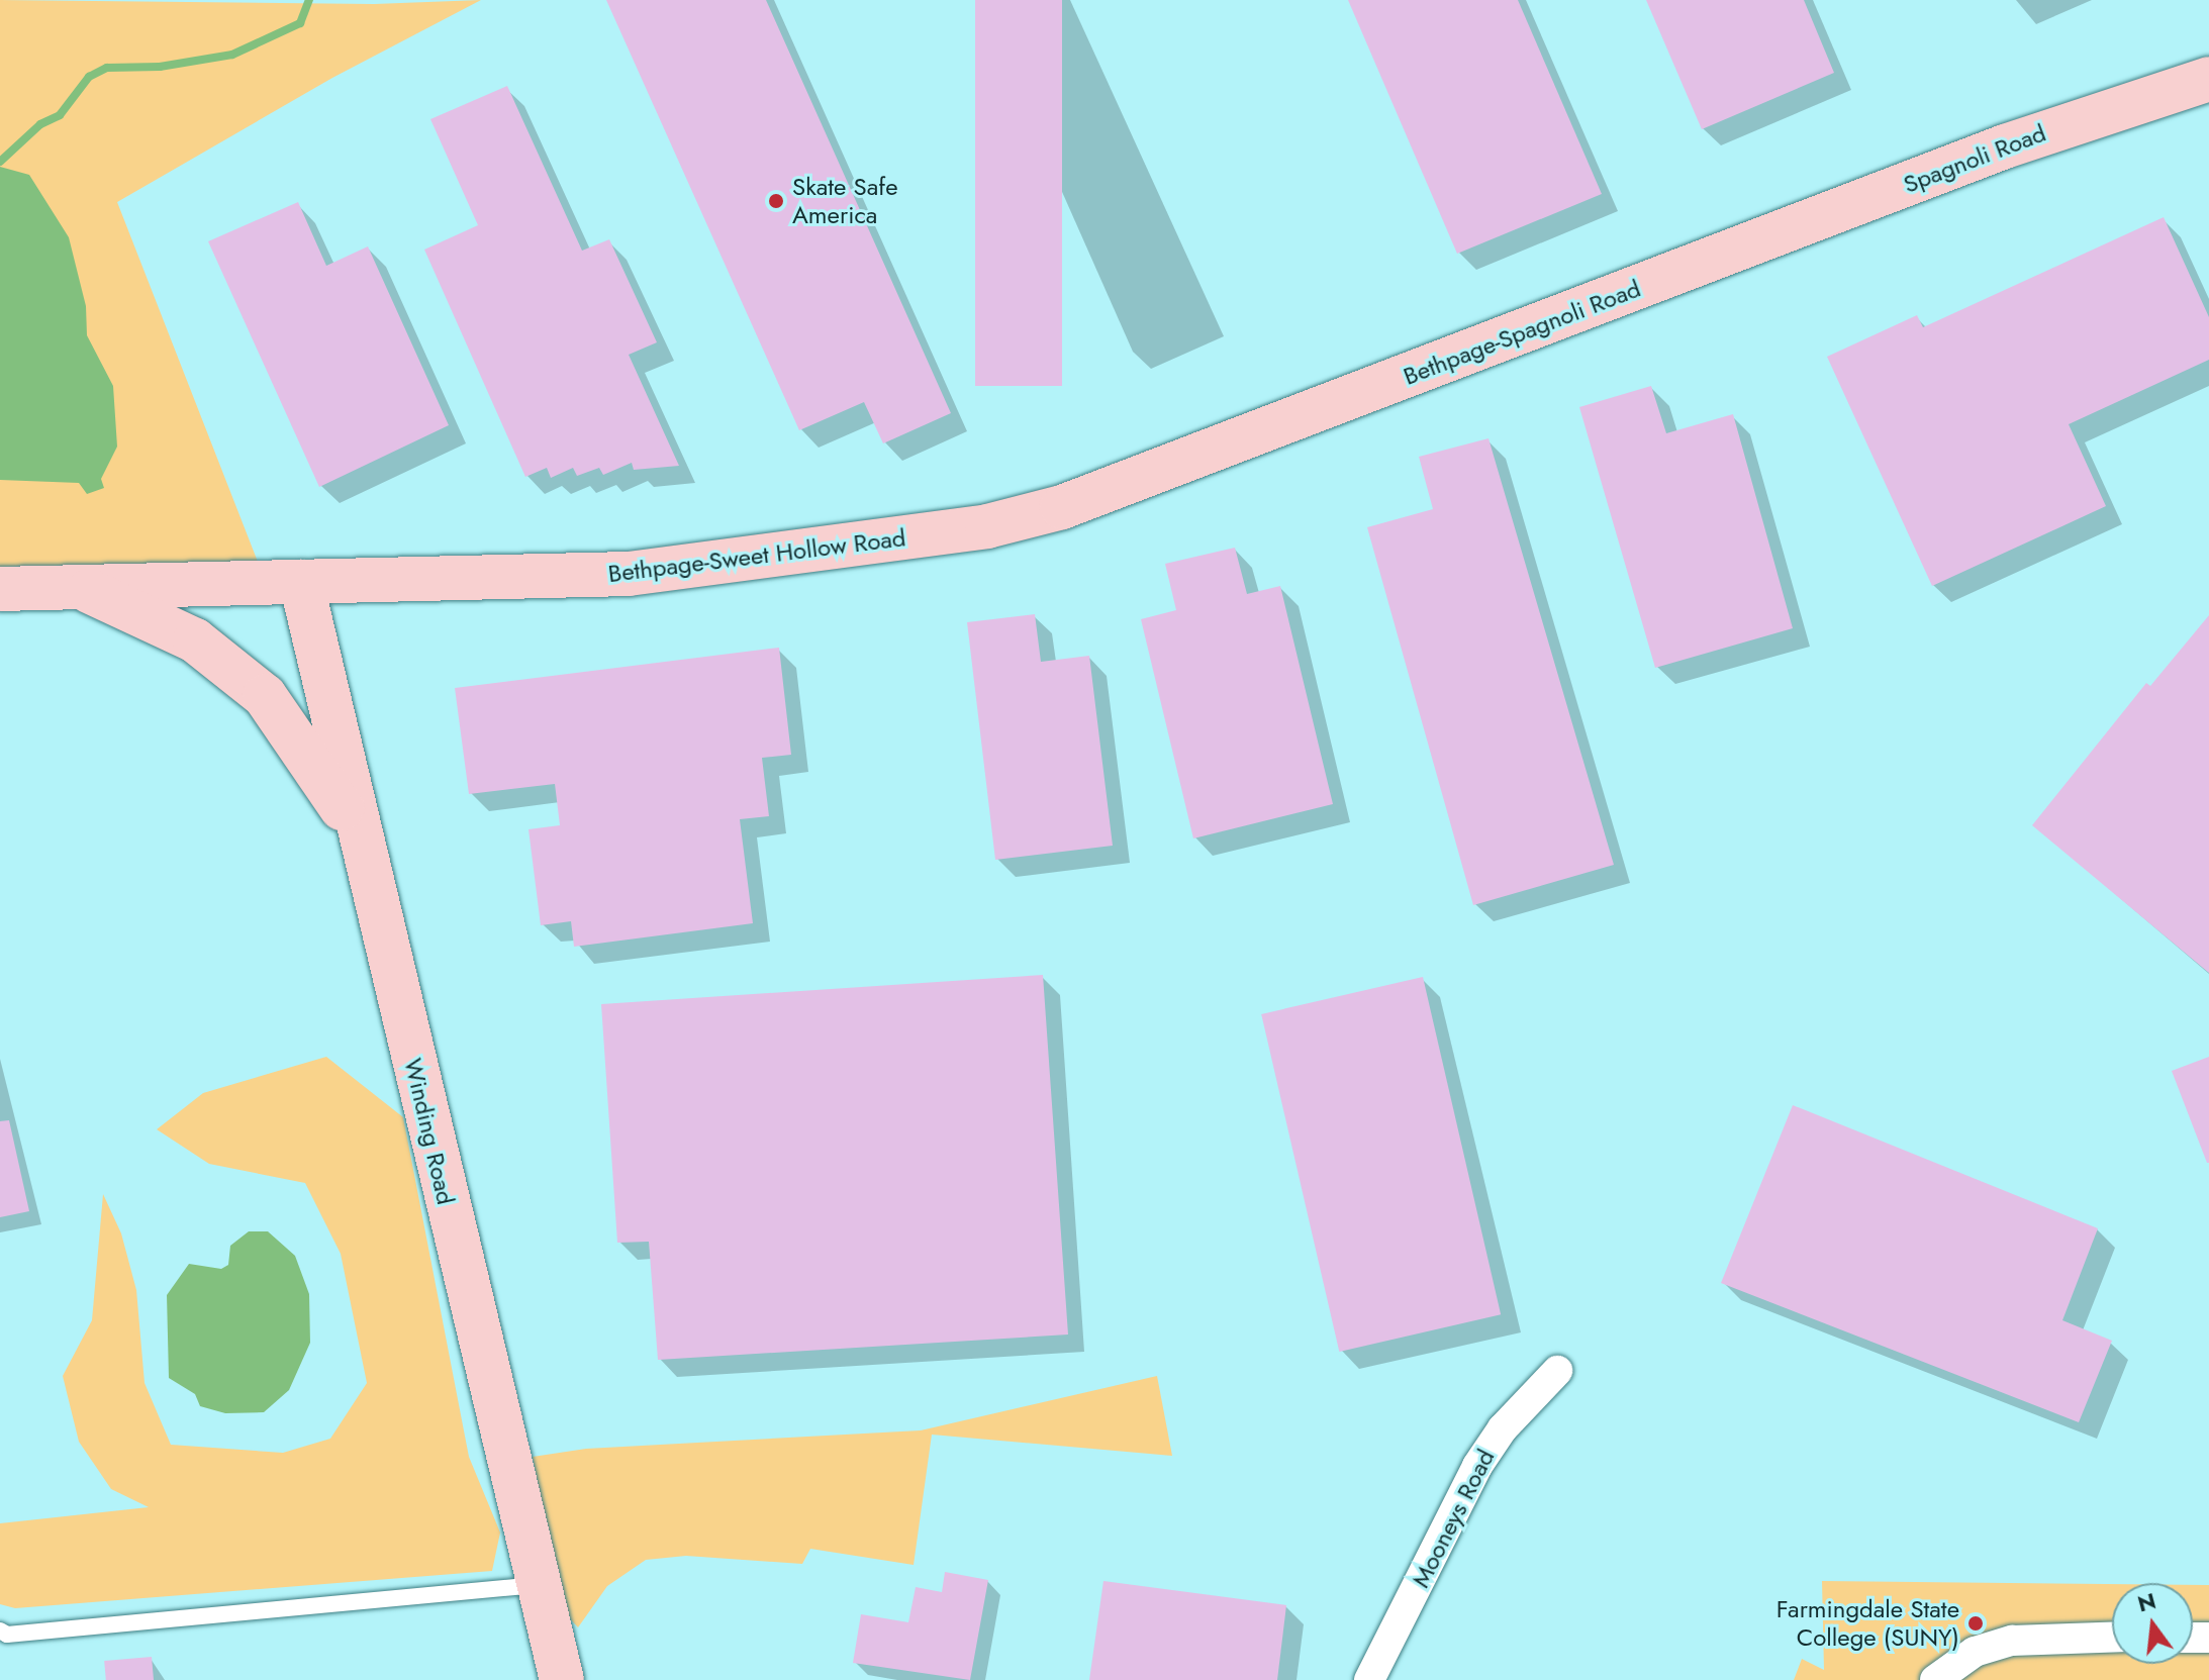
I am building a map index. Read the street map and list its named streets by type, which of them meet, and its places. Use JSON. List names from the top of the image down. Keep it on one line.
{"streets":{"main road":["Spagnoli Road","Bethpage-Spagnoli Road","Bethpage-Sweet Hollow Road","Winding Road"],"street":["Mooneys Road"]},"crossings":[["Spagnoli Road","Bethpage-Spagnoli Road"],["Bethpage-Spagnoli Road","Bethpage-Sweet Hollow Road"],["Bethpage-Sweet Hollow Road","Winding Road"]],"places":["Skate Safe America","Farmingdale State College (SUNY)"],"north":"top"}
